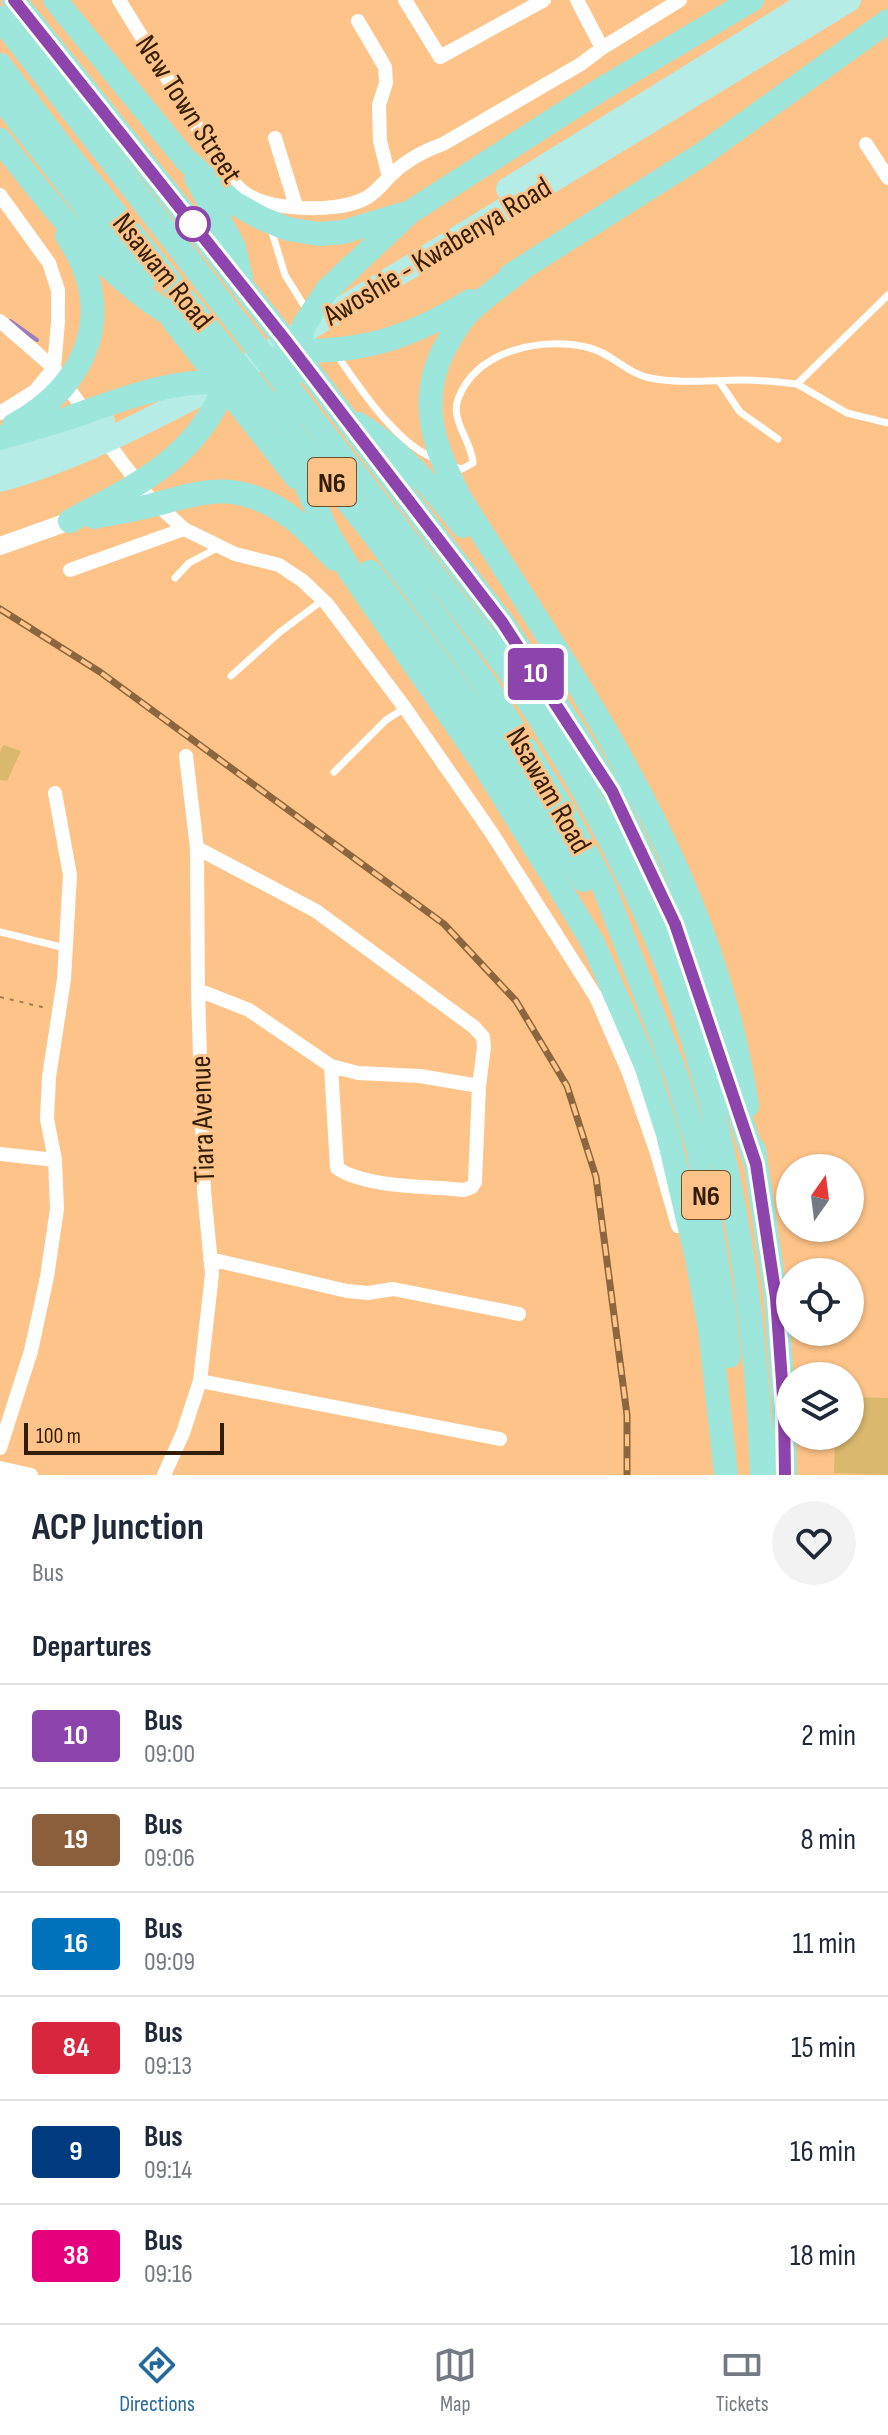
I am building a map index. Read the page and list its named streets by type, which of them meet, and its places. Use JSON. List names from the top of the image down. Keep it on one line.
{"streets":{"highway":["Nsawam Road","N6"],"main road":["Awoshie - Kwabenya Road"],"street":["New Town Street","Tiara Avenue"]},"lines":["bus line 10"],"scale_bar":"100 m","north":"top","page":{"on_map":"10","scale":"100 m","heading":[["ACP Junction","Bus"],"Departures"],"list":[{"mark":"10","name":"Bus","note":"09:00","value":"2 min"},{"mark":"19","name":"Bus","note":"09:06","value":"8 min"},{"mark":"16","name":"Bus","note":"09:09","value":"11 min"},{"mark":"84","name":"Bus","note":"09:13","value":"15 min"},{"mark":"9","name":"Bus","note":"09:14","value":"16 min"},{"mark":"38","name":"Bus","note":"09:16","value":"18 min"}],"tabs":["Directions","Map","Tickets"]}}
